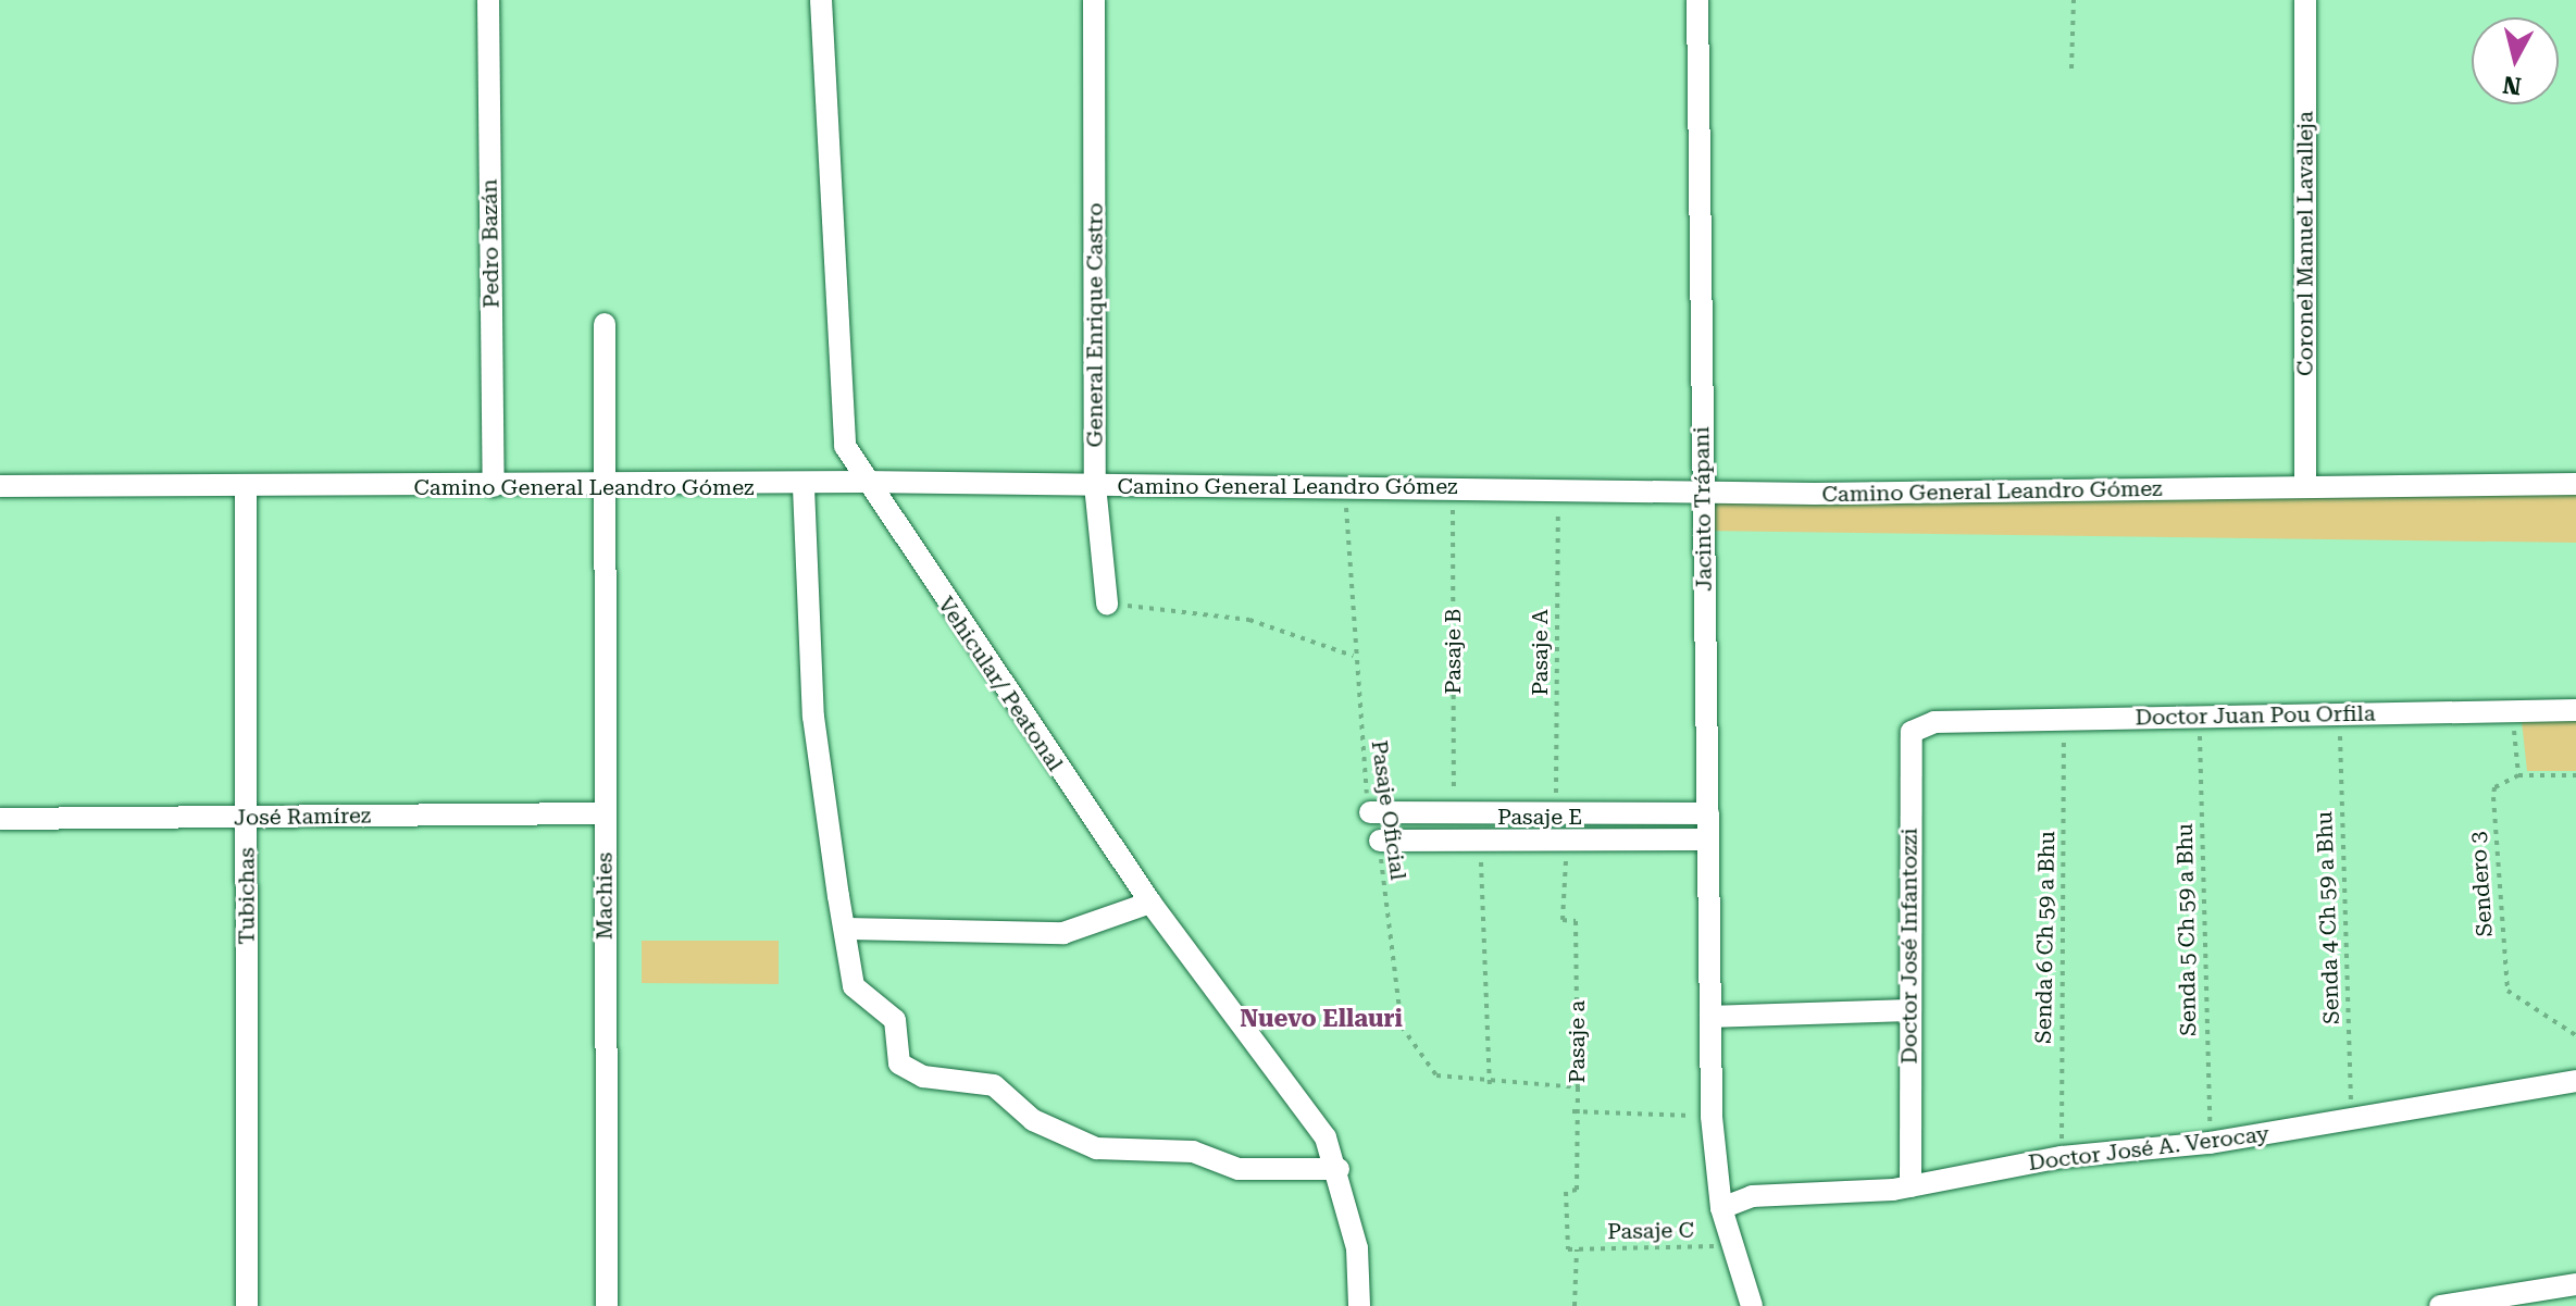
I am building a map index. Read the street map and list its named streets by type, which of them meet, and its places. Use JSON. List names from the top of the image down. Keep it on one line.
{"streets":{"street":["Pedro Bazán","Coronel Manuel Lavalleja","General Enrique Castro","Camino General Leandro Gómez","Jacinto Trápani","Vehicular/ Peatonal","Doctor Juan Pou Orfila","José Ramírez","Pasaje E","Tubichas","Machies","Doctor José Infantozzi","Doctor José A. Verocay"],"path":["Pasaje B","Pasaje A","Pasaje Oficial","Sendero 3","Senda 4 Ch 59 a Bhu","Senda 5 Ch 59 a Bhu","Senda 6 Ch 59 a Bhu","Pasaje a","Pasaje C"]},"crossings":[["Pedro Bazán","Camino General Leandro Gómez"],["Coronel Manuel Lavalleja","Camino General Leandro Gómez"],["General Enrique Castro","Camino General Leandro Gómez"],["Camino General Leandro Gómez","Jacinto Trápani"],["Camino General Leandro Gómez","Pasaje B"],["Camino General Leandro Gómez","Pasaje A"],["Camino General Leandro Gómez","Vehicular/ Peatonal"],["Camino General Leandro Gómez","Pasaje Oficial"],["Camino General Leandro Gómez","Tubichas"],["Camino General Leandro Gómez","Machies"],["Jacinto Trápani","Pasaje E"],["Jacinto Trápani","Doctor José A. Verocay"],["Jacinto Trápani","Pasaje C"],["Pasaje B","Pasaje E"],["Pasaje A","Pasaje E"],["Pasaje A","Pasaje a"],["Doctor Juan Pou Orfila","Senda 4 Ch 59 a Bhu"],["Doctor Juan Pou Orfila","Senda 5 Ch 59 a Bhu"],["Doctor Juan Pou Orfila","Senda 6 Ch 59 a Bhu"],["Doctor Juan Pou Orfila","Doctor José Infantozzi"],["Pasaje Oficial","Pasaje E"],["José Ramírez","Tubichas"],["José Ramírez","Machies"],["Pasaje E","Pasaje a"],["Senda 4 Ch 59 a Bhu","Doctor José A. Verocay"],["Senda 5 Ch 59 a Bhu","Doctor José A. Verocay"],["Senda 6 Ch 59 a Bhu","Doctor José A. Verocay"],["Doctor José Infantozzi","Doctor José A. Verocay"],["Pasaje a","Pasaje C"]],"districts":["Nuevo Ellauri"],"north":"bottom"}
